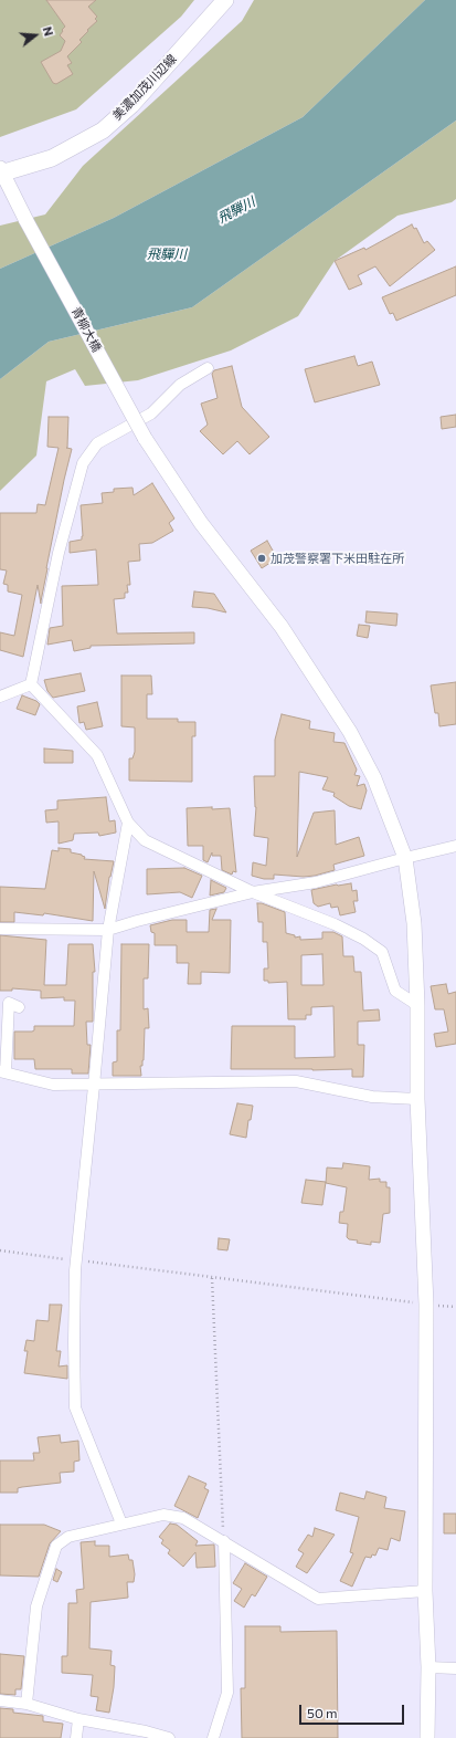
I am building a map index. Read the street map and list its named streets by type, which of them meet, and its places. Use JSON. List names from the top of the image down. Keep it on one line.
{"streets":{"main road":["美濃加茂川辺線"],"street":["青柳大橋"]},"crossings":[["美濃加茂川辺線","青柳大橋"]],"water":["飛騨川","飛驒川"],"places":["加茂警察署下米田駐在所"],"scale_bar":"50 m","north":"right"}
